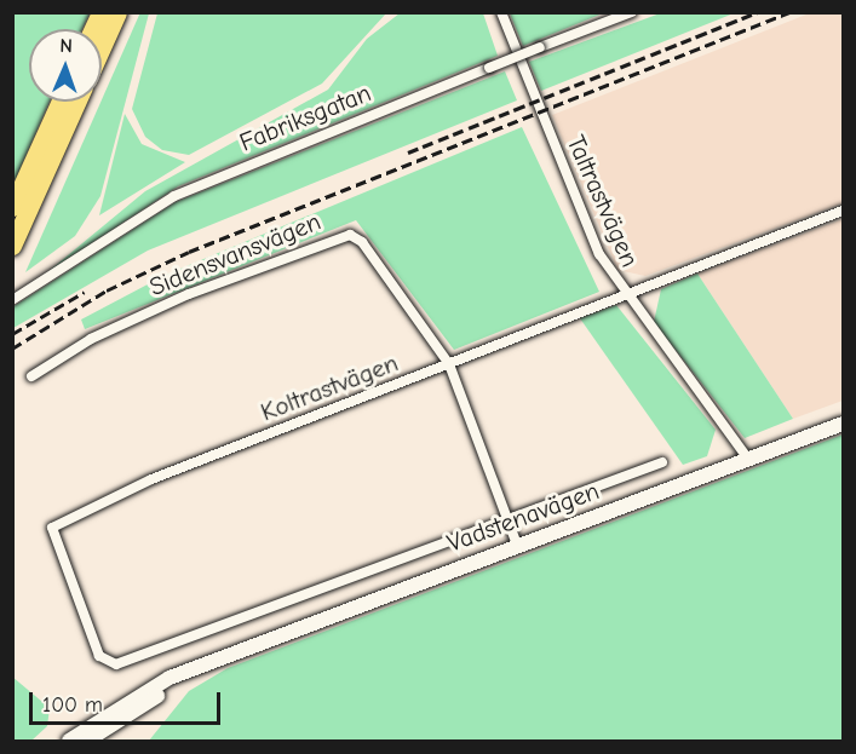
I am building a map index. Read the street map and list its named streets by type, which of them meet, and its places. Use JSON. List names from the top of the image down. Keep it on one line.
{"streets":{"main road":["Vadstenavägen"],"street":["Fabriksgatan","Taltrastvägen","Sidensvansvägen","Koltrastvägen"]},"crossings":[["Taltrastvägen","Koltrastvägen"],["Taltrastvägen","Vadstenavägen"],["Sidensvansvägen","Koltrastvägen"],["Sidensvansvägen","Vadstenavägen"],["Koltrastvägen","Vadstenavägen"]],"scale_bar":"100 m","north":"top"}
